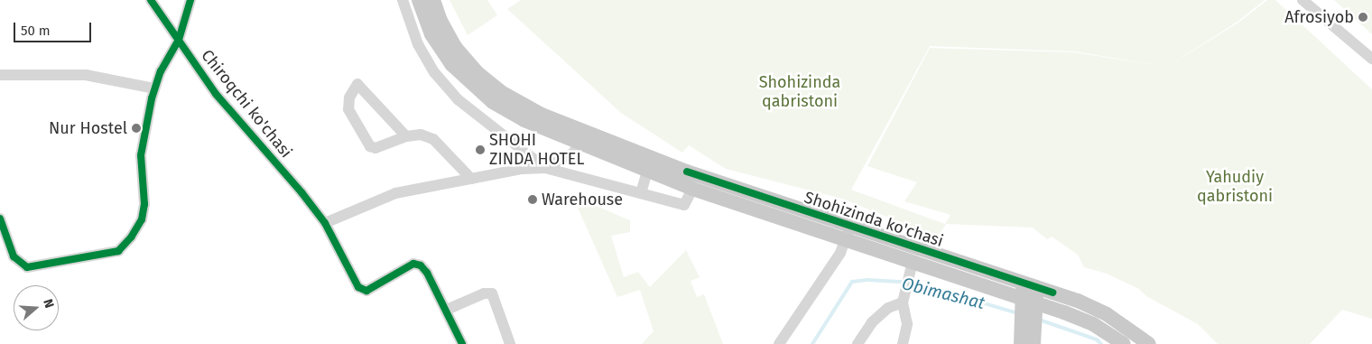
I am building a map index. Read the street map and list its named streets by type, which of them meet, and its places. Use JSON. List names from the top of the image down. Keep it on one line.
{"streets":{"main road":["Shohizinda ko'chasi"],"street":["Chiroqchi ko'chasi"]},"water":["Obimashat"],"parks":["Shohizinda qabristoni","Yahudiy qabristoni"],"places":["Afrosiyob","Nur Hostel","SHOHI ZINDA HOTEL","Warehouse"],"scale_bar":"50 m","north":"right"}
